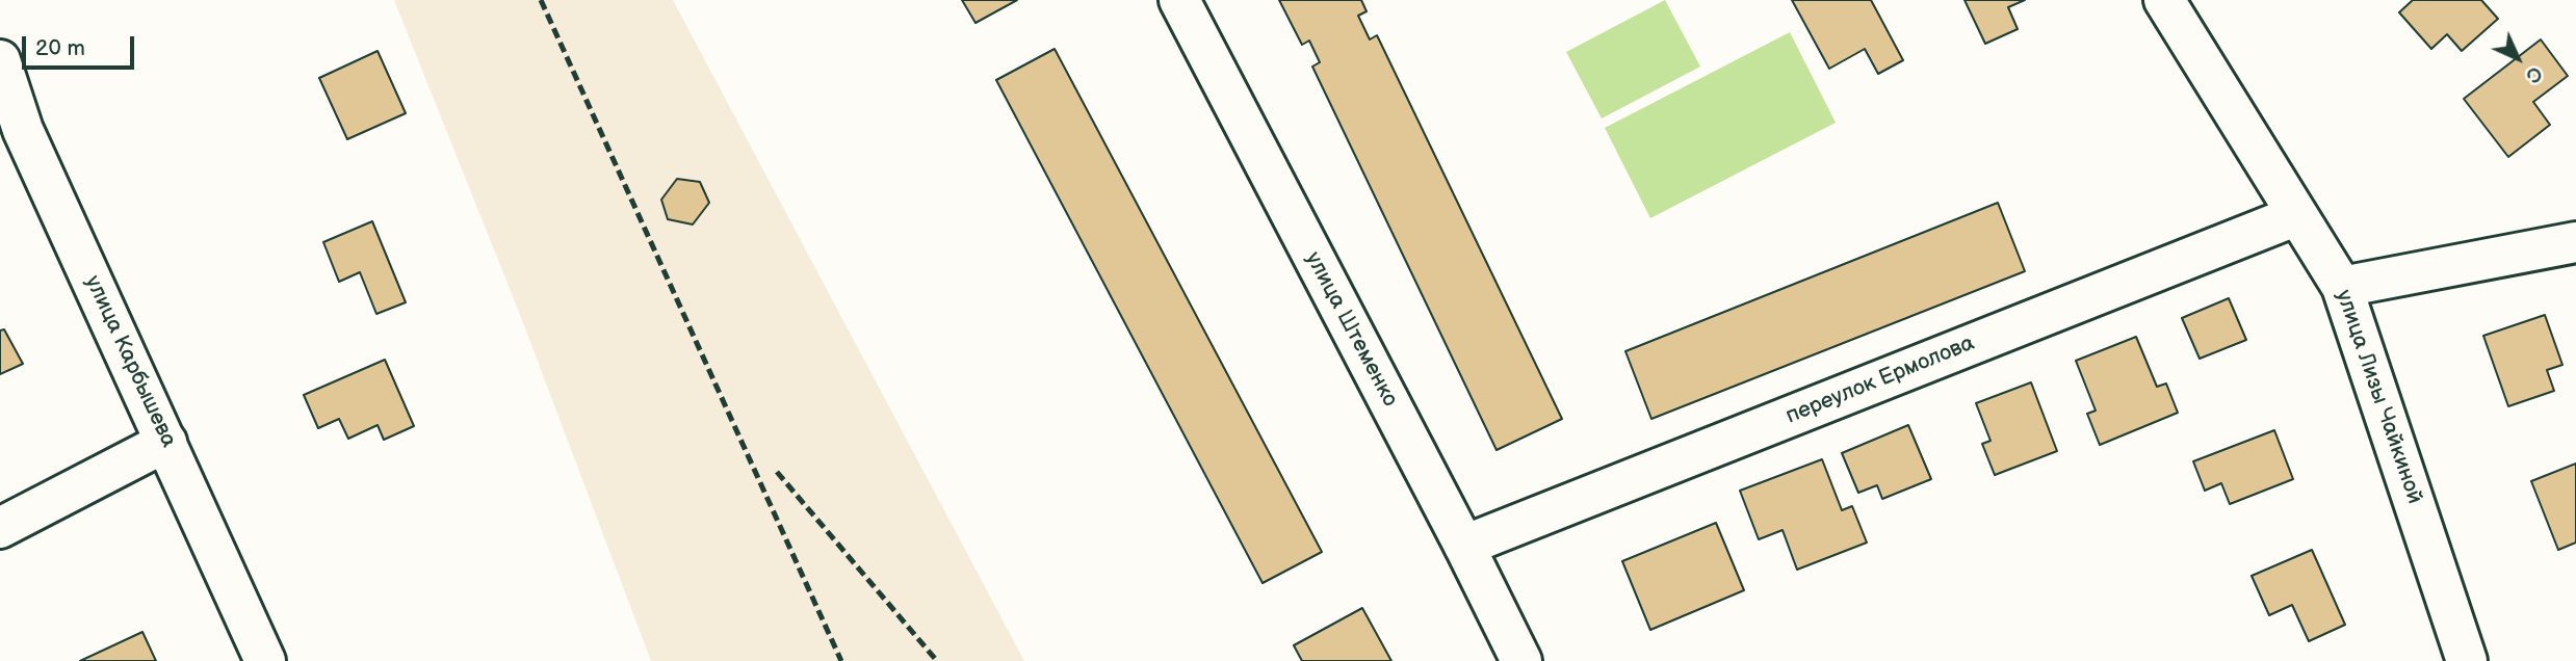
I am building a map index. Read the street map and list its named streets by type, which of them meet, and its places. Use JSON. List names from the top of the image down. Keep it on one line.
{"streets":{"street":["улица Штеменко","улица Карбышева","переулок Ермолова","улица Лизы Чайкиной"]},"crossings":[["улица Штеменко","переулок Ермолова"],["переулок Ермолова","улица Лизы Чайкиной"]],"scale_bar":"20 m","north":"bottom right"}
